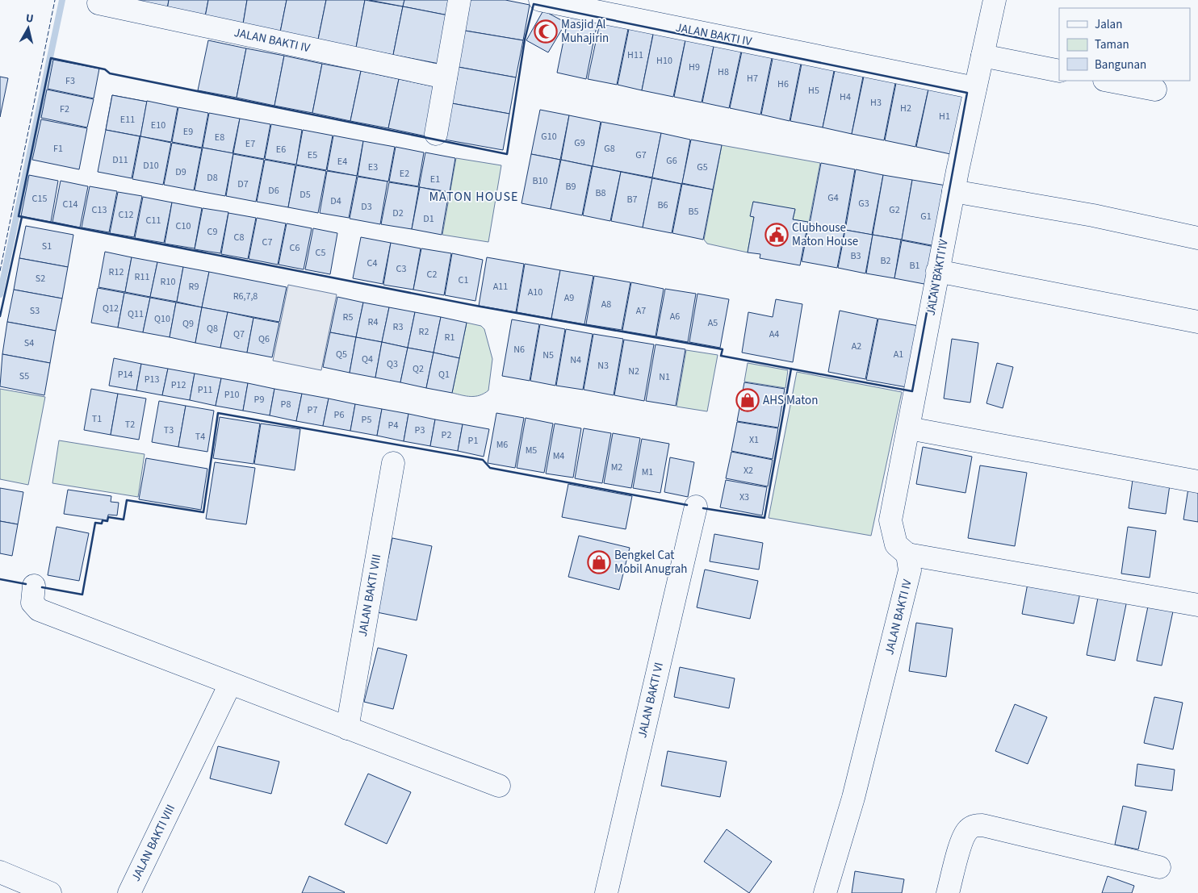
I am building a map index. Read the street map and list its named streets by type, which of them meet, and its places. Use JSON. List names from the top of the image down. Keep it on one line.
{"streets":{"street":["JALAN BAKTI IV","JALAN BAKTI VIII","JALAN BAKTI VI"]},"districts":["MATON HOUSE"],"places":{"mosque":["Masjid Al Muhajirin"],"public building":["Clubhouse Maton House"],"shop":["AHS Maton","Bengkel Cat Mobil Anugrah"]},"house_numbers":["H11","H10","H9","H8","H7","F3","H6","H5","H4","H3","H2","F2","H1","E11","E10","E9","G10","E8","G9","E7","F1","G8","E6","E5","G7","D11","G6","E4","D10","E3","G5","D9","E2","D8","E1","B10","D7","B9","D6","B8","D5","G4","C15","B7","D4","G3","C14","B6","D3","C13","G2","B5","D2","C12","G1","D1","C11","C10","C9","C8","C7","S1","C6","C5","B3","B2","C4","B1","C3","R12","C2","R11","S2","C1","R10","R9","A11","A10","R6,7,8","A9","A8","Q12","S3","A7","Q11","A6","R5","Q10","R4","A5","Q9","R3","Q8","R2","Q7","A4","R1","Q6","S4","A2","N6","Q5","A1","N5","Q4","N4","Q3","N3","Q2","N2","P14","Q1","S5","N1","P13","P12","P11","P10","P9","P8","P7","P6","T1","P5","T2","P4","T3","P3","P2","T4","X1","P1","M6","M5","M4","M2","X2","M1","X3"],"legend":["Jalan","Taman","Bangunan"],"north":"top"}
